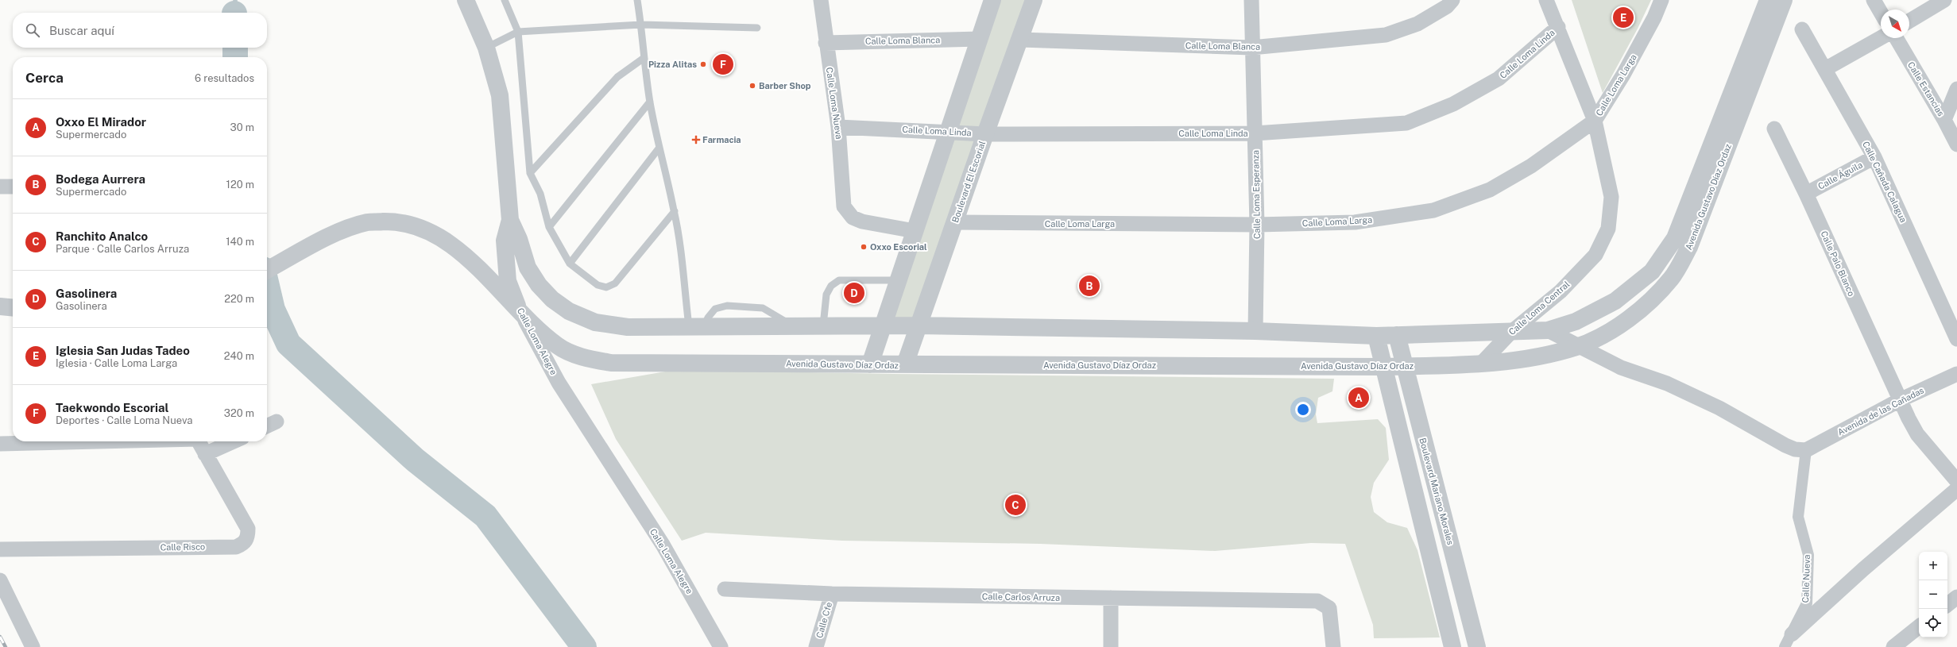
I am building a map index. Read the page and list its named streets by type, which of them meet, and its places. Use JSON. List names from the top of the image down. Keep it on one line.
{"streets":{"street":["Calle Loma Blanca","Calle Loma Linda","Calle Loma Larga","Calle Estancias","Calle Loma Nueva","Calle Águila","Boulevard El Escorial","Calle Cañada Calagua","Calle Loma Esperanza","Avenida Gustavo Díaz Ordaz","Calle Palo Blanco","Calle Loma Central","Calle Loma Alegre","Avenida de las Cañadas","Boulevard Mariano Morales","Calle Risco","Calle Nueva","Calle Carlos Arruza","Calle Cfe"]},"crossings":[["Calle Loma Blanca","Calle Loma Nueva"],["Calle Loma Blanca","Boulevard El Escorial"],["Calle Loma Blanca","Calle Loma Esperanza"],["Calle Loma Linda","Calle Loma Nueva"],["Calle Loma Linda","Boulevard El Escorial"],["Calle Loma Linda","Calle Loma Esperanza"],["Calle Loma Linda","Calle Loma Central"],["Calle Loma Larga","Boulevard El Escorial"],["Calle Loma Larga","Calle Loma Esperanza"],["Calle Loma Larga","Calle Loma Central"],["Calle Águila","Calle Cañada Calagua"],["Calle Águila","Calle Palo Blanco"],["Boulevard El Escorial","Avenida Gustavo Díaz Ordaz"],["Calle Loma Esperanza","Avenida Gustavo Díaz Ordaz"],["Avenida Gustavo Díaz Ordaz","Calle Loma Central"],["Avenida Gustavo Díaz Ordaz","Calle Loma Alegre"],["Avenida Gustavo Díaz Ordaz","Boulevard Mariano Morales"],["Calle Palo Blanco","Avenida de las Cañadas"],["Avenida de las Cañadas","Calle Nueva"],["Calle Carlos Arruza","Calle Cfe"]],"places":{"other":["Pizza Alitas","Barber Shop","Oxxo Escorial"],"health":["Farmacia"]},"north":"bottom right","page":{"pins":["E","F","B","D","A","C"],"search":"Buscar aquí","heading":["Cerca","6 resultados"],"list":[{"mark":"A","name":"Oxxo El Mirador","note":"Supermercado","value":"30 m"},{"mark":"B","name":"Bodega Aurrera","note":"Supermercado","value":"120 m"},{"mark":"C","name":"Ranchito Analco","note":"Parque · Calle Carlos Arruza","value":"140 m"},{"mark":"D","name":"Gasolinera","note":"Gasolinera","value":"220 m"},{"mark":"E","name":"Iglesia San Judas Tadeo","note":"Iglesia · Calle Loma Larga","value":"240 m"},{"mark":"F","name":"Taekwondo Escorial","note":"Deportes · Calle Loma Nueva","value":"320 m"}],"map_buttons":["+","−"]}}
